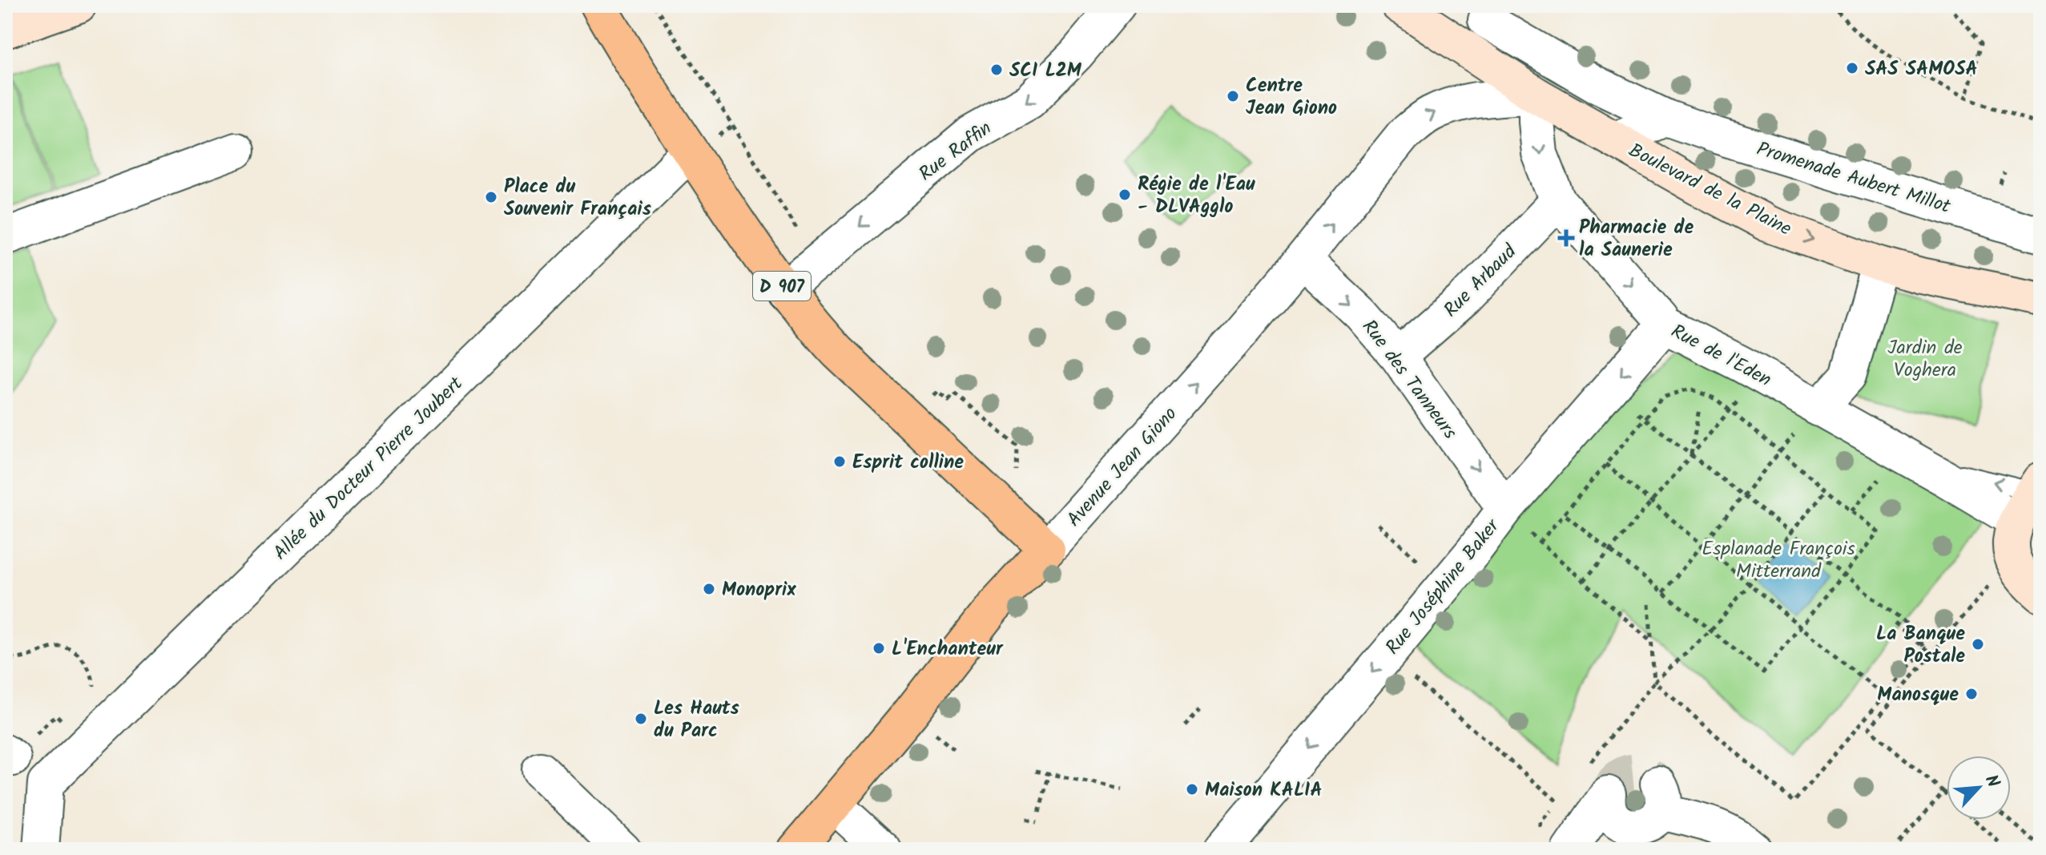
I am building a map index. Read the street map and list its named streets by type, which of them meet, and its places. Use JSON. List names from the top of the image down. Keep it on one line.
{"streets":{"main road":["D 907","Avenue Jean Giono"],"street":["Rue Raffin","Promenade Aubert Millot","Boulevard de la Plaine","Rue Arbaud","Rue de l'Eden","Rue des Tanneurs","Allée du Docteur Pierre Joubert","Rue Joséphine Baker"]},"crossings":[["Rue Raffin","D 907"],["Boulevard de la Plaine","Rue de l'Eden"],["Boulevard de la Plaine","Avenue Jean Giono"],["Rue Arbaud","Rue de l'Eden"],["Rue Arbaud","Rue des Tanneurs"],["D 907","Avenue Jean Giono"],["D 907","Allée du Docteur Pierre Joubert"],["Rue de l'Eden","Avenue Jean Giono"],["Rue de l'Eden","Rue Joséphine Baker"],["Rue des Tanneurs","Avenue Jean Giono"],["Rue des Tanneurs","Rue Joséphine Baker"]],"one_way":["Rue Raffin","Boulevard de la Plaine","Rue de l'Eden","Rue des Tanneurs","Avenue Jean Giono","Rue Joséphine Baker"],"parks":["Jardin de Voghera","Esplanade François Mitterrand"],"places":{"other":["SAS SAMOSA","SCI L2M","Centre Jean Giono","Régie de l'Eau - DLVAgglo","Place du Souvenir Français","Esprit colline","Monoprix","La Banque Postale","L'Enchanteur","Manosque","Les Hauts du Parc","Maison KALIA"],"health":["Pharmacie de la Saunerie"]},"north":"top right"}
